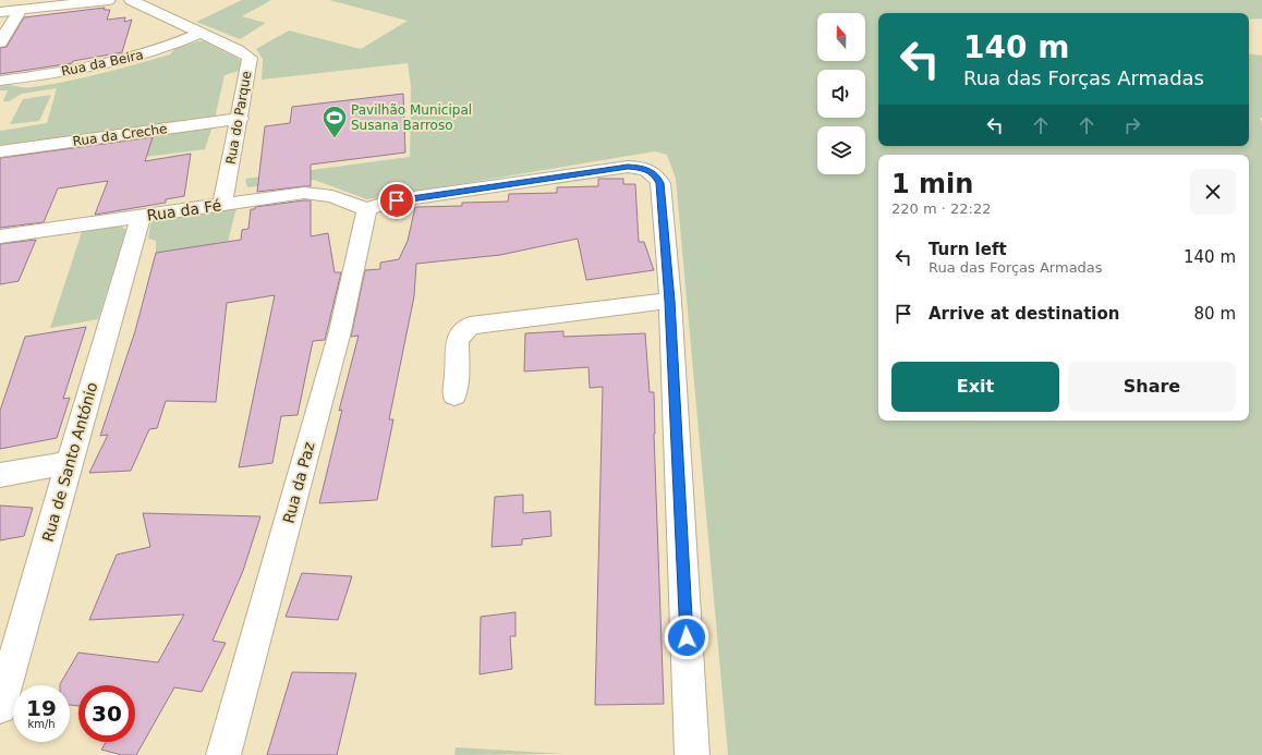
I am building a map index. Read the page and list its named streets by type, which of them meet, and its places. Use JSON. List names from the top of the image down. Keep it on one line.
{"streets":{"street":["Rua da Beira","Rua do Parque","Rua da Creche","Rua da Fé","Rua de Santo António","Rua da Paz"]},"crossings":[["Rua da Beira","Rua do Parque"],["Rua do Parque","Rua da Creche"],["Rua do Parque","Rua da Fé"],["Rua da Fé","Rua de Santo António"],["Rua da Fé","Rua da Paz"]],"places":{"sports":["Pavilhão Municipal Susana Barroso"]},"north":"top","page":{"turn":["140 m","Rua das Forças Armadas"],"heading":["1 min","220 m · 22:22"],"list":[{"name":"Turn left","note":"Rua das Forças Armadas","value":"140 m"},{"name":"Arrive at destination","value":"80 m"}],"buttons":["Exit","Share"],"speed":"19 km/h","limit":"30"}}
